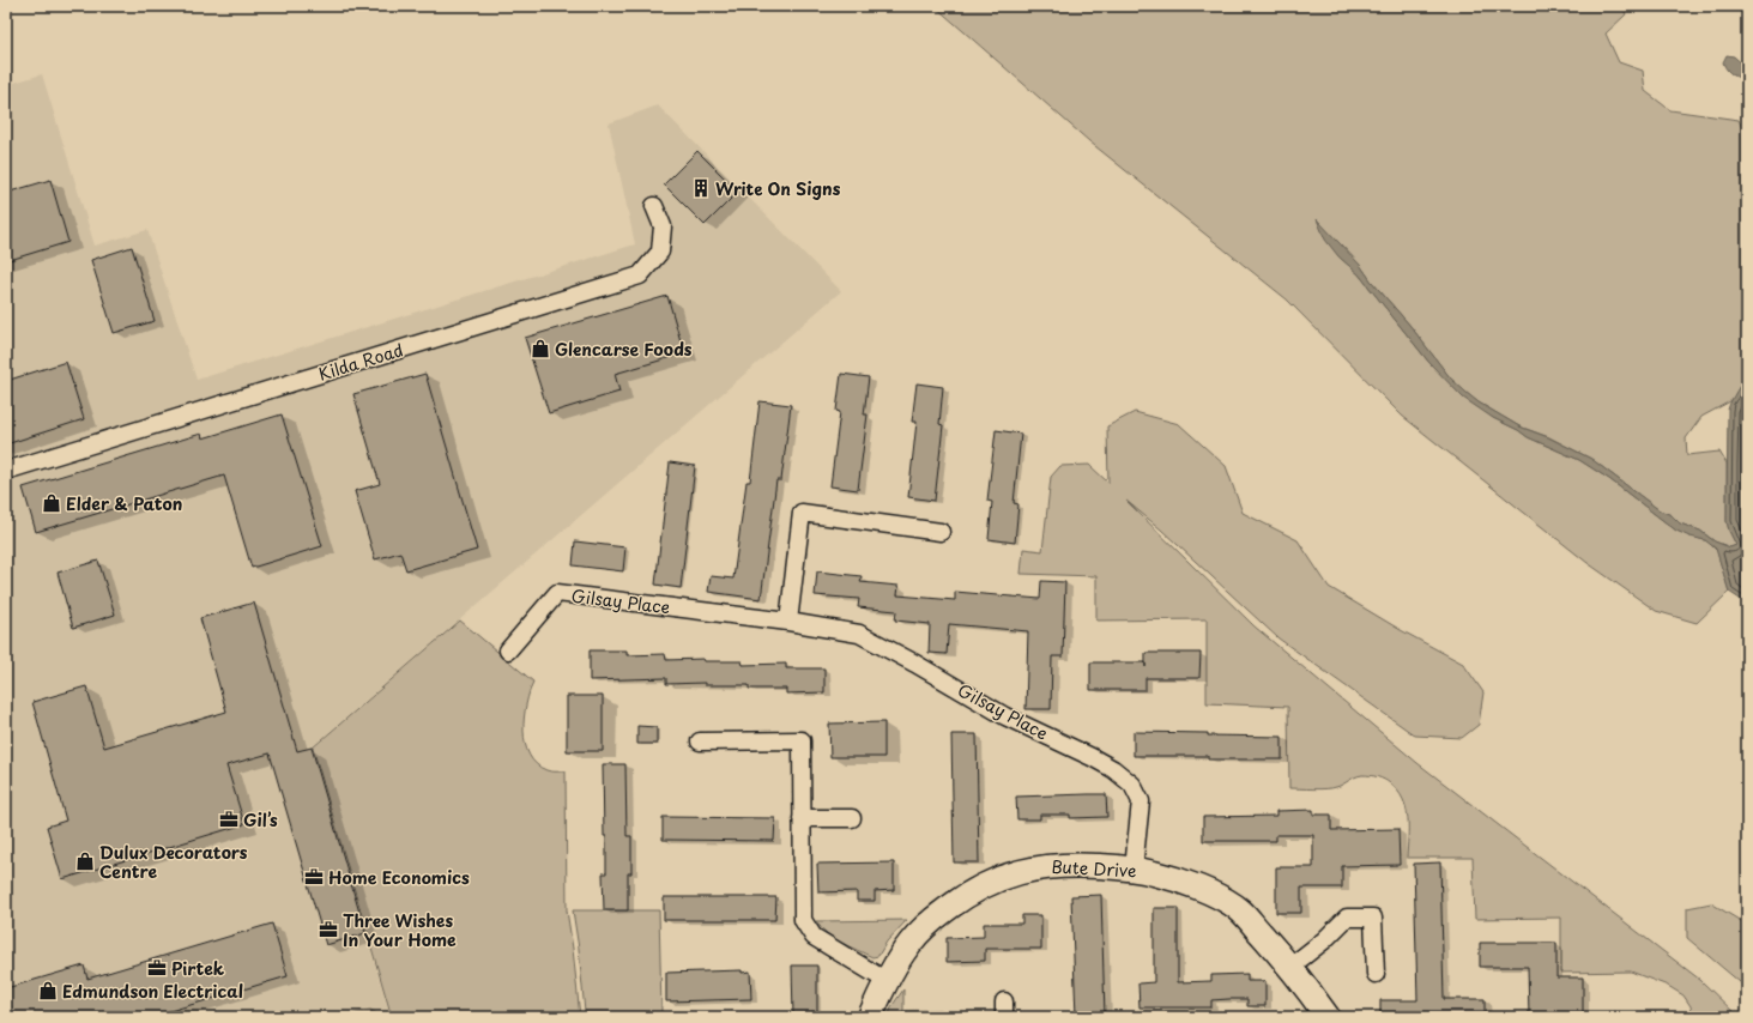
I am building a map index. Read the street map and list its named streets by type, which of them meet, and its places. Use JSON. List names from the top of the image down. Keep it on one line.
{"streets":{"street":["Kilda Road","Gilsay Place","Bute Drive"]},"crossings":[["Gilsay Place","Bute Drive"]],"places":{"building":["Write On Signs"],"shop":["Glencarse Foods","Elder & Paton","Dulux Decorators Centre","Edmundson Electrical"],"office":["Gil’s","Home Economics","Three Wishes In Your Home","Pirtek"]}}
